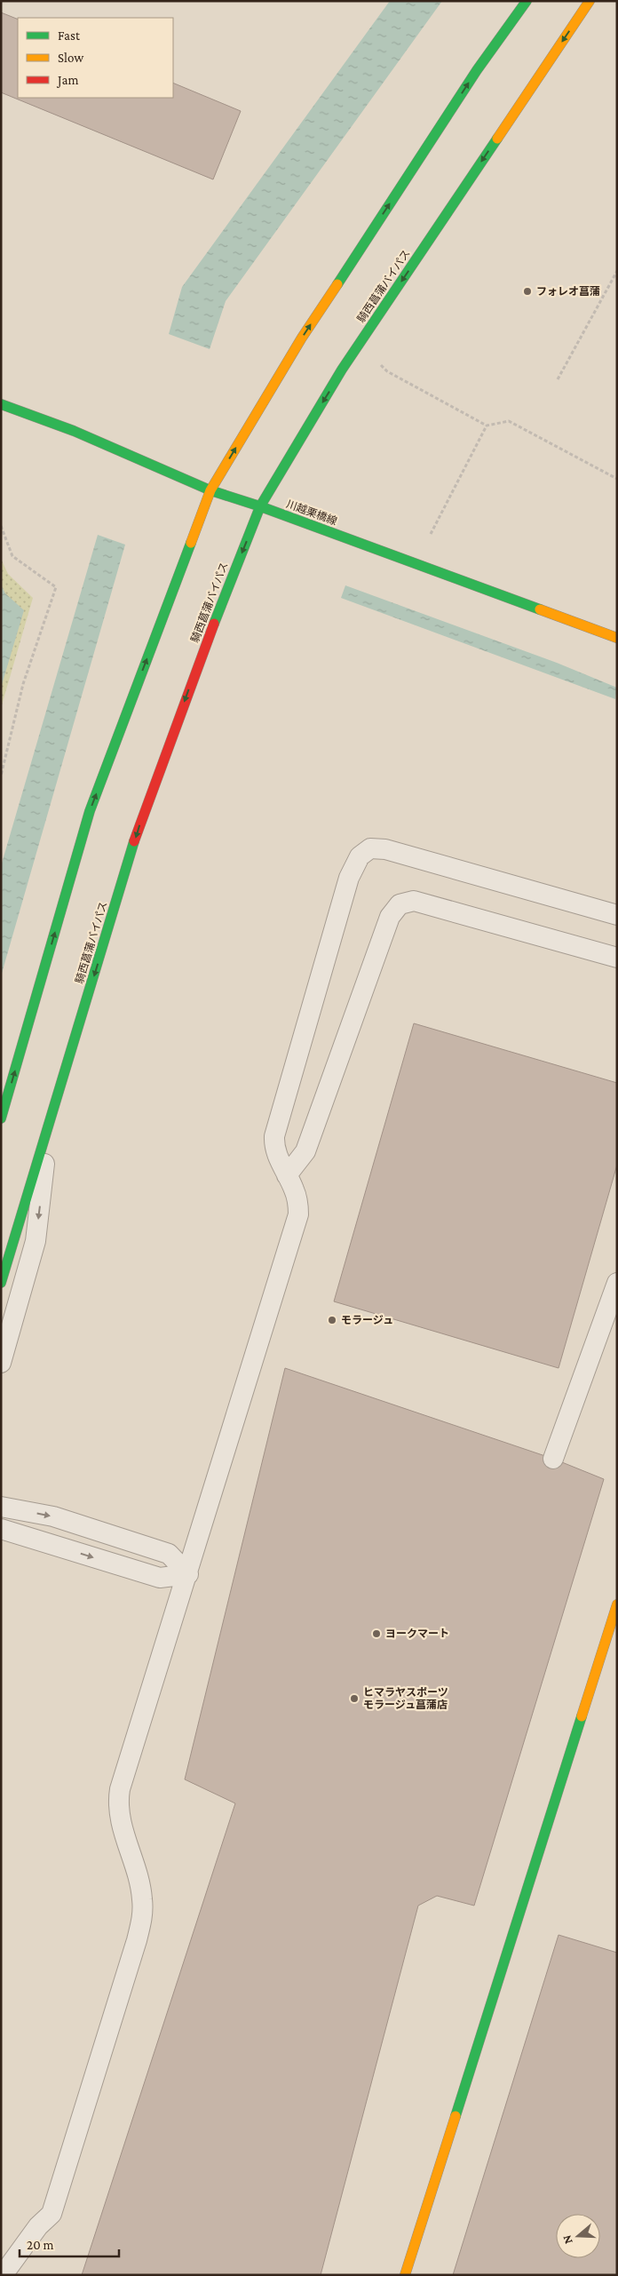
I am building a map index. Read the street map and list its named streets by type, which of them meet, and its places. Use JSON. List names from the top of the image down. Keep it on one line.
{"streets":{"main road":["騎西菖蒲バイパス","川越栗橋線"]},"crossings":[["騎西菖蒲バイパス","川越栗橋線"]],"places":["フォレオ菖蒲","モラージュ","ヨークマート","ヒマラヤスポーツ モラージュ菖蒲店"],"legend":["Fast","Slow","Jam"],"scale_bar":"20 m","north":"left"}
